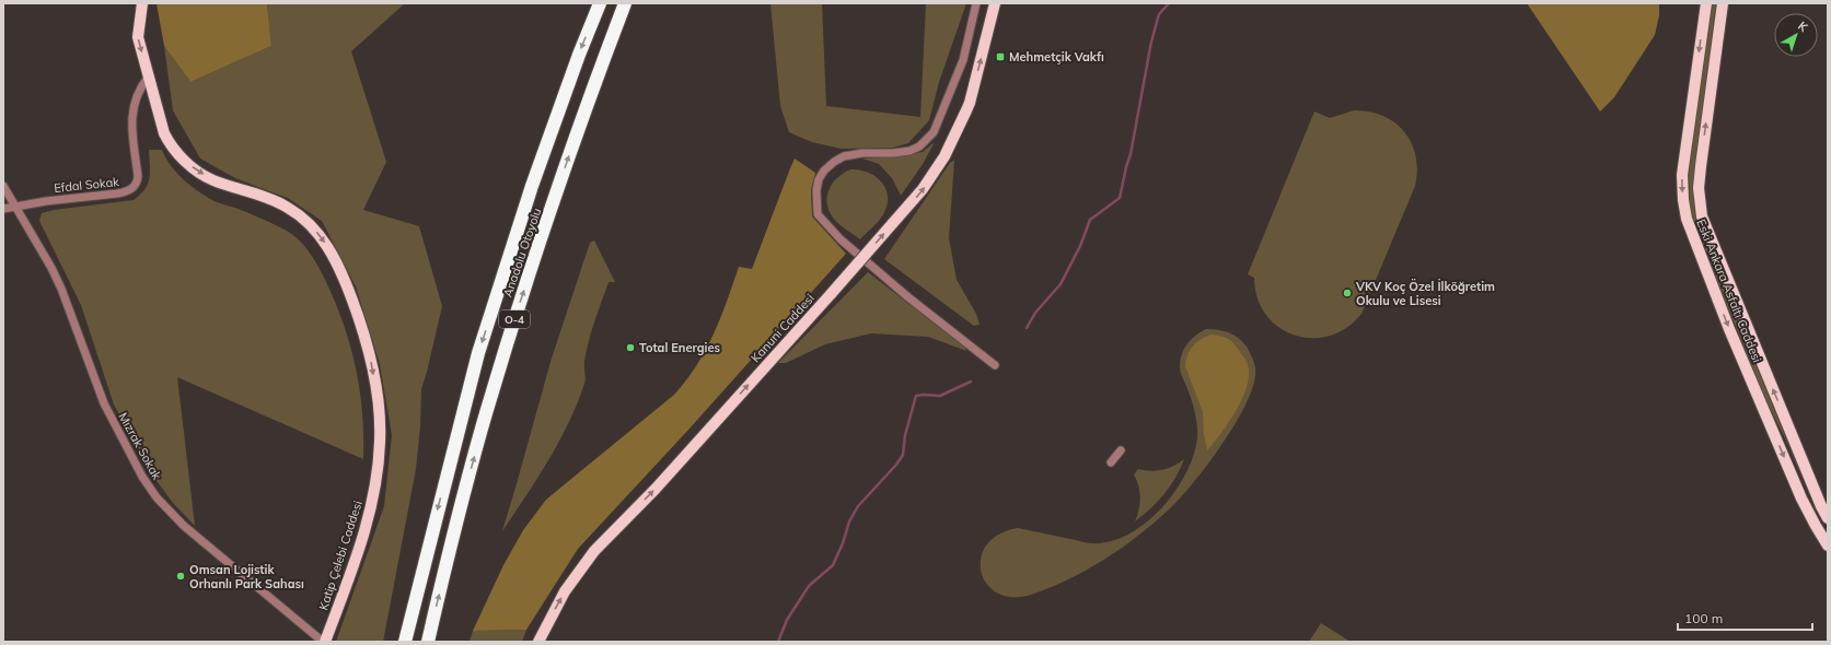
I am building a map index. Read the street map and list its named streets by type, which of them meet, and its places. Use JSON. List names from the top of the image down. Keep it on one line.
{"streets":{"highway":["Anadolu Otoyolu","O-4"],"main road":["Eski Ankara Asfaltı Caddesi","Kanuni Caddesi","Katip Çelebi Caddesi"],"street":["Efdal Sokak","Mızrak Sokak"]},"crossings":[["Efdal Sokak","Mızrak Sokak"],["Efdal Sokak","Katip Çelebi Caddesi"],["Mızrak Sokak","Katip Çelebi Caddesi"]],"one_way":["Kanuni Caddesi","Katip Çelebi Caddesi"],"places":{"transit":["Mehmetçik Vakfı"],"other":["VKV Koç Özel İlköğretim Okulu ve Lisesi","Total Energies","Omsan Lojistik Orhanlı Park Sahası"]},"scale_bar":"100 m","north":"top right"}
